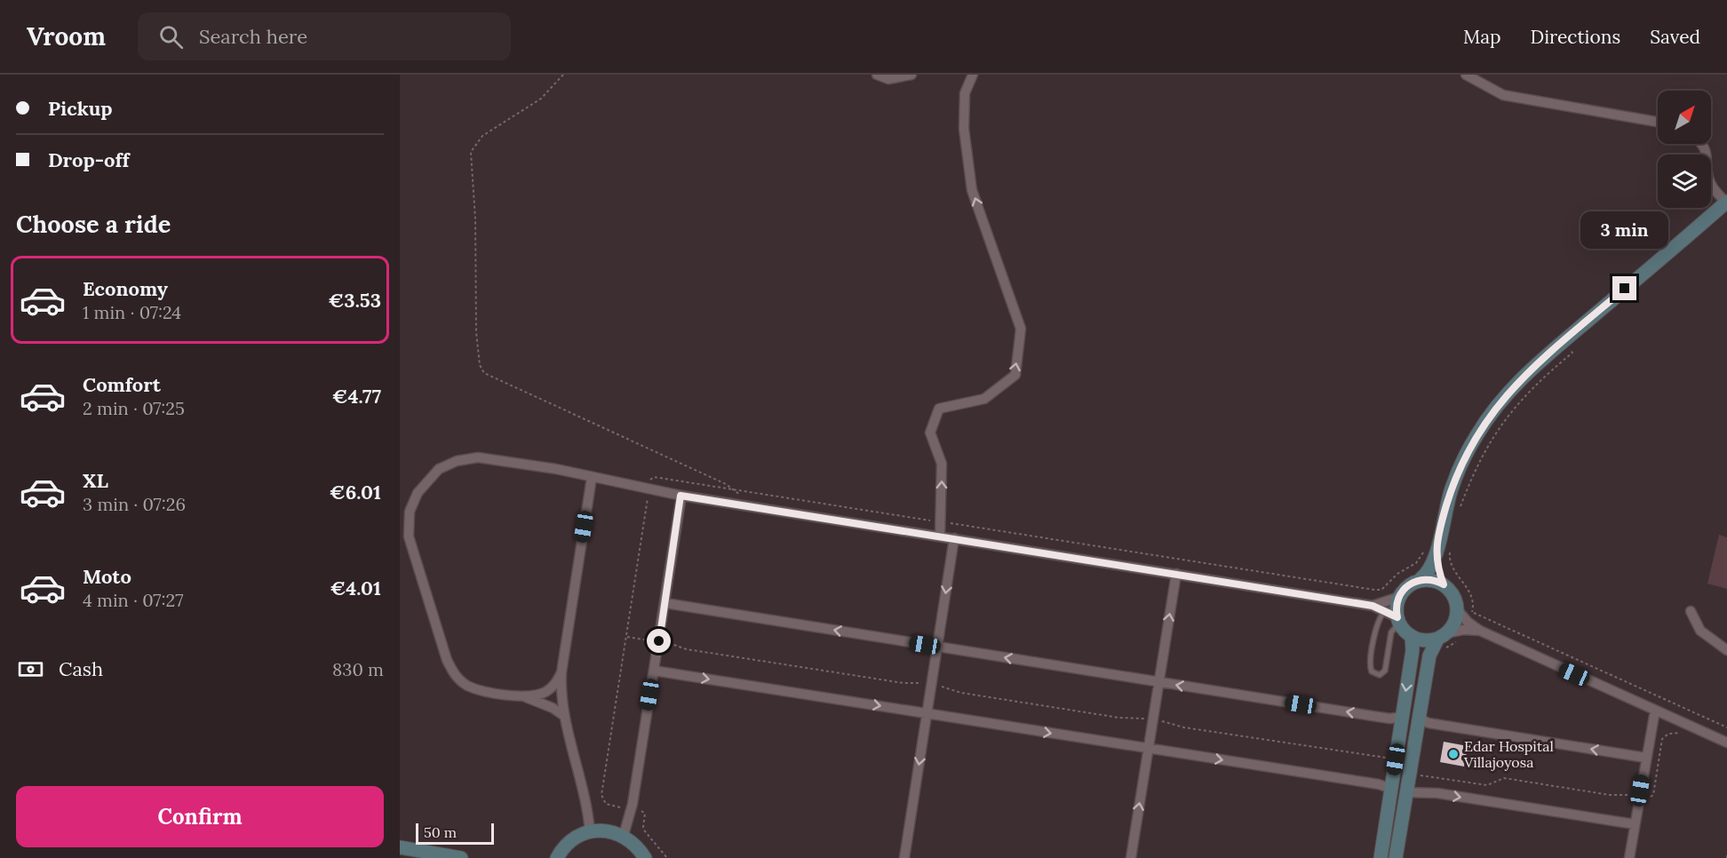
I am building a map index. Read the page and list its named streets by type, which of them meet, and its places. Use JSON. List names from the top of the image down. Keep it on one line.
{"places":["Edar Hospital Villajoyosa"],"scale_bar":"50 m","north":"top right","page":{"header":"Vroom","search":"Search here","nav":["Map","Directions","Saved"],"banner":["Pickup","Drop-off"],"heading":"Choose a ride","bubble":"3 min","list":[{"name":"Economy","note":"1 min · 07:24","value":"€3.53"},{"name":"Comfort","note":"2 min · 07:25","value":"€4.77"},{"name":"XL","note":"3 min · 07:26","value":"€6.01"},{"name":"Moto","note":"4 min · 07:27","value":"€4.01"}],"pay":["Cash","830 m"],"buttons":"Confirm","scale":"50 m"}}
